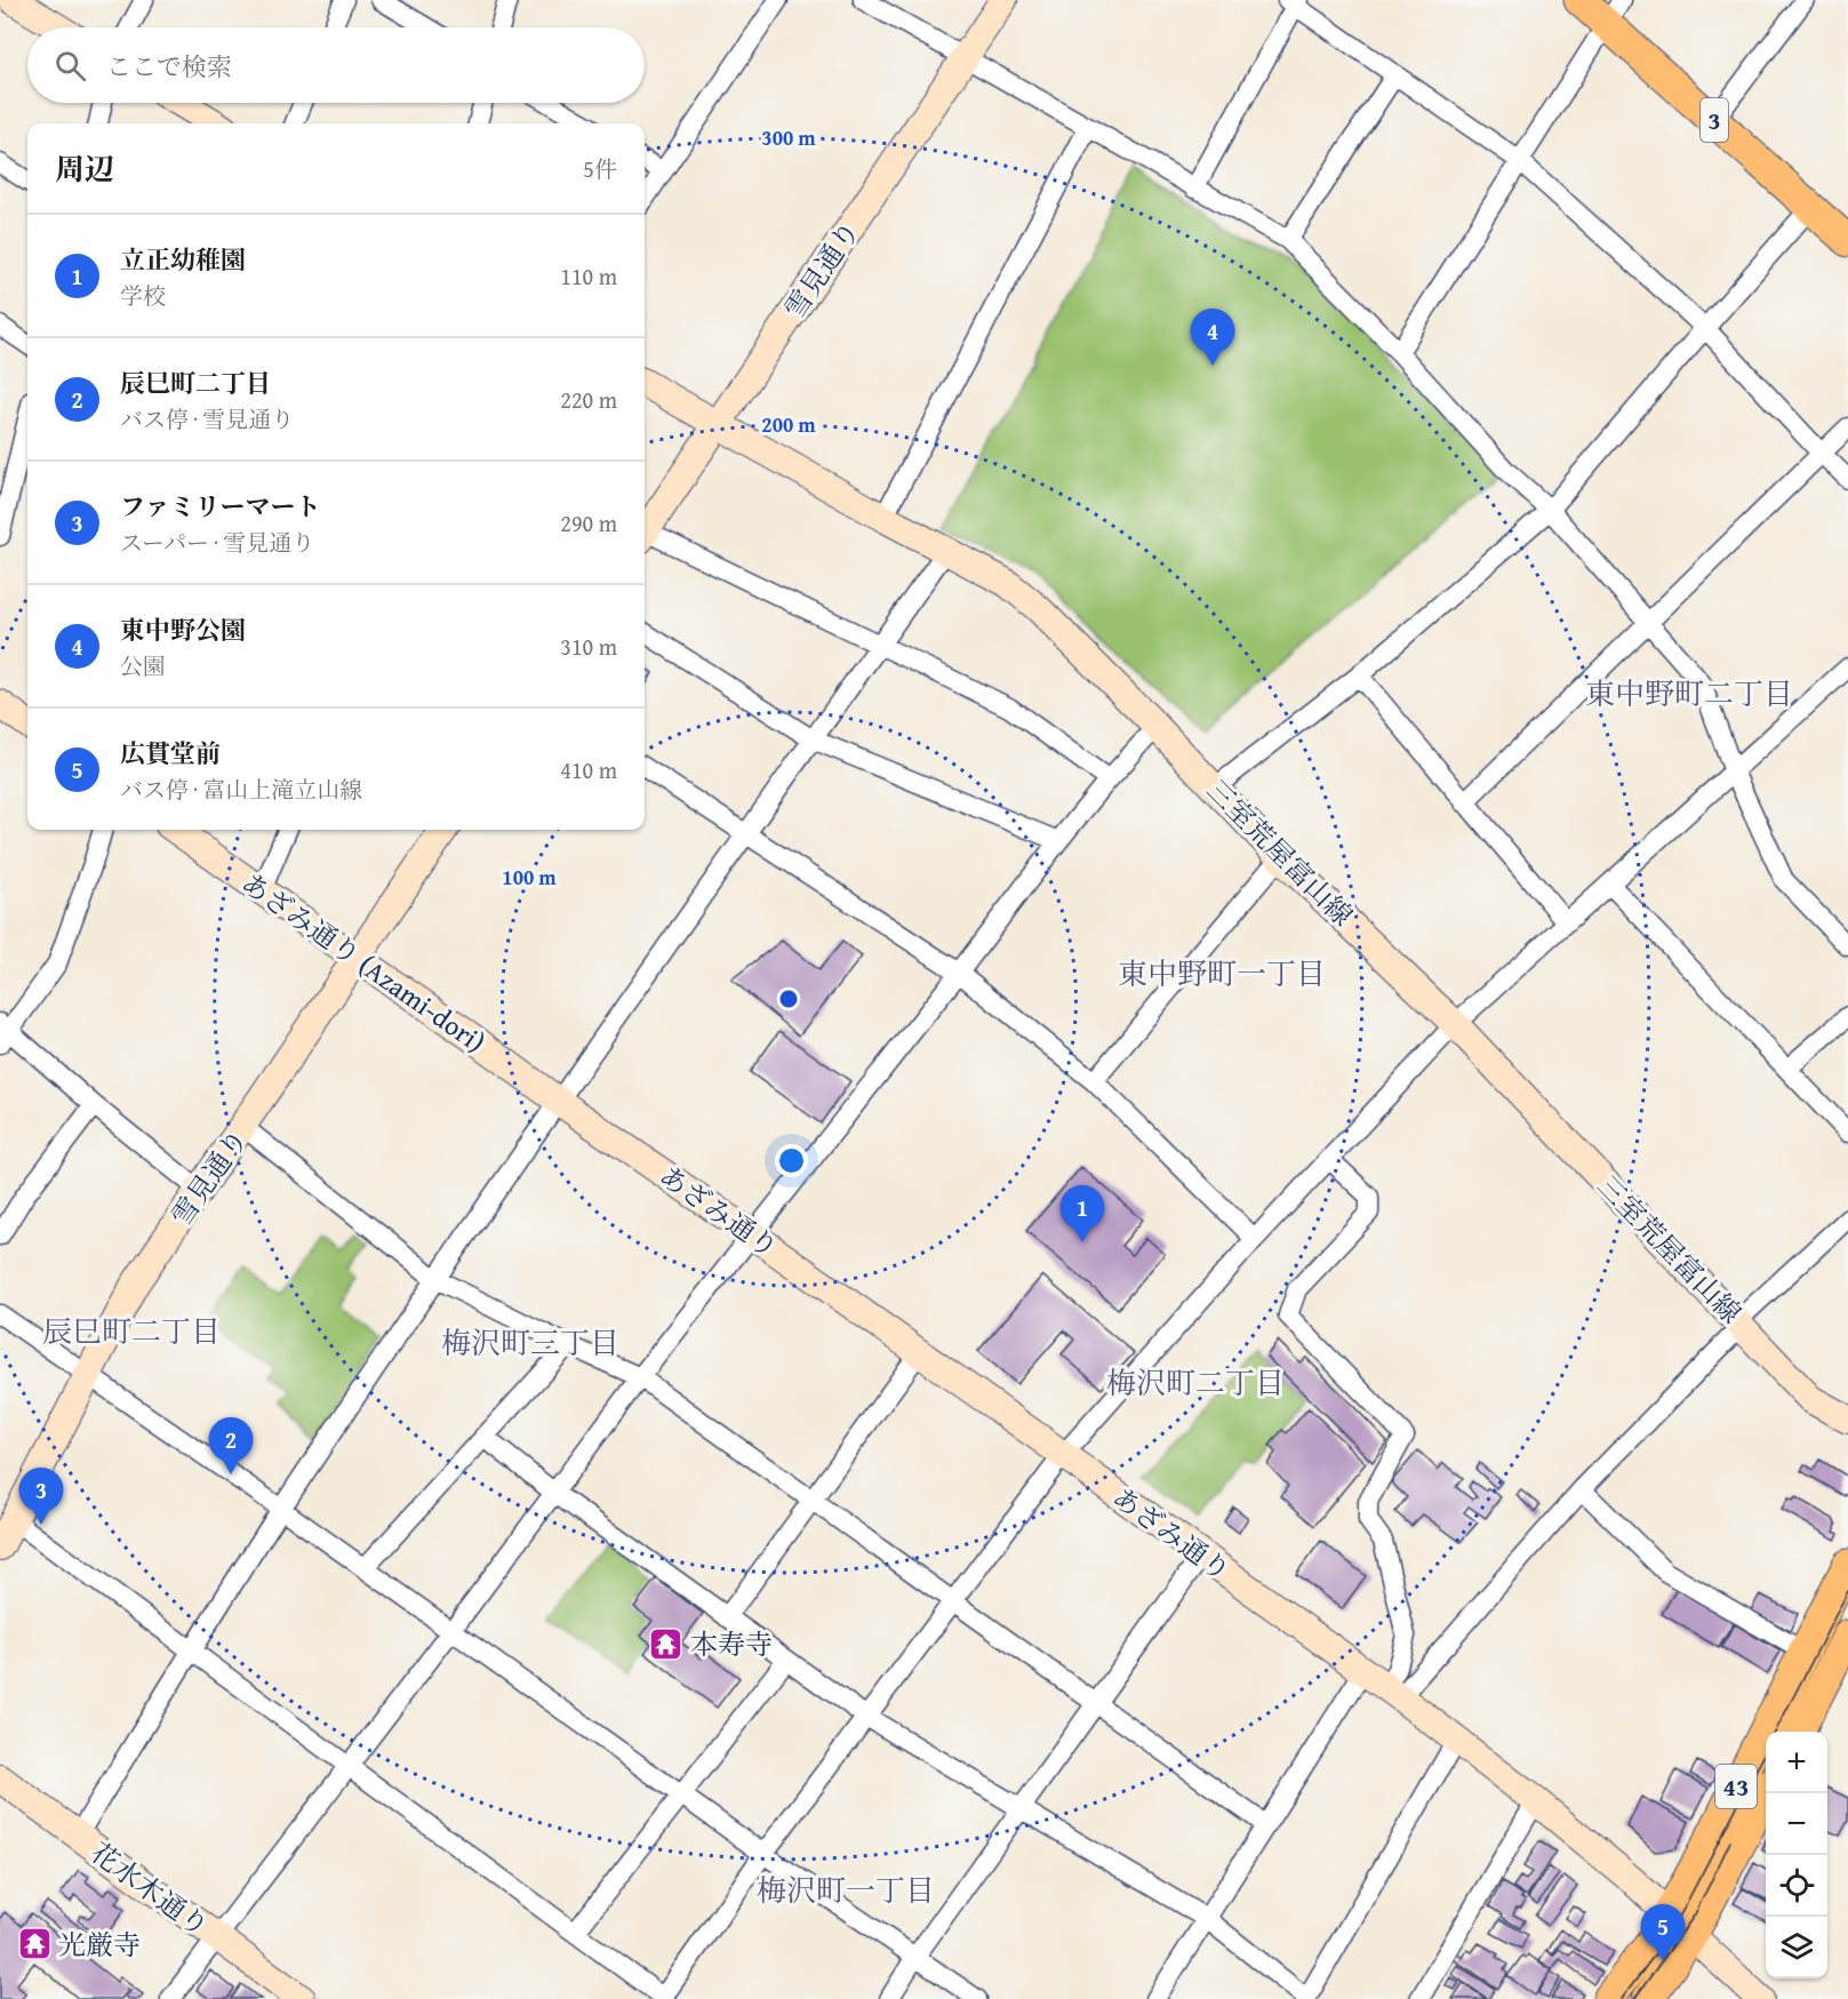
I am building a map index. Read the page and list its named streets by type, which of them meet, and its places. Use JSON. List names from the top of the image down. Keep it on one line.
{"streets":{"main road":["3","43"],"street":["雪見通り","三室荒屋富山線","あざみ通り (Azami-dori)","あざみ通り","花水木通り"]},"crossings":[["雪見通り","三室荒屋富山線"],["雪見通り","あざみ通り (Azami-dori)"],["あざみ通り (Azami-dori)","あざみ通り"],["あざみ通り","43"]],"districts":["東中野町二丁目","東中野町一丁目","辰巳町二丁目","梅沢町三丁目","梅沢町二丁目","梅沢町一丁目"],"places":{"temple":["本寿寺","光厳寺"]},"page":{"search":"ここで検索","heading":["周辺","5件"],"list":[{"mark":"1","name":"立正幼稚園","note":"学校","value":"110 m"},{"mark":"2","name":"辰巳町二丁目","note":"バス停 · 雪見通り","value":"220 m"},{"mark":"3","name":"ファミリーマート","note":"スーパー · 雪見通り","value":"290 m"},{"mark":"4","name":"東中野公園","note":"公園","value":"310 m"},{"mark":"5","name":"広貫堂前","note":"バス停 · 富山上滝立山線","value":"410 m"}],"pins":["4","1","2","3","5"],"map_buttons":["+","−"]},"rings":["300 m","200 m","100 m"]}
